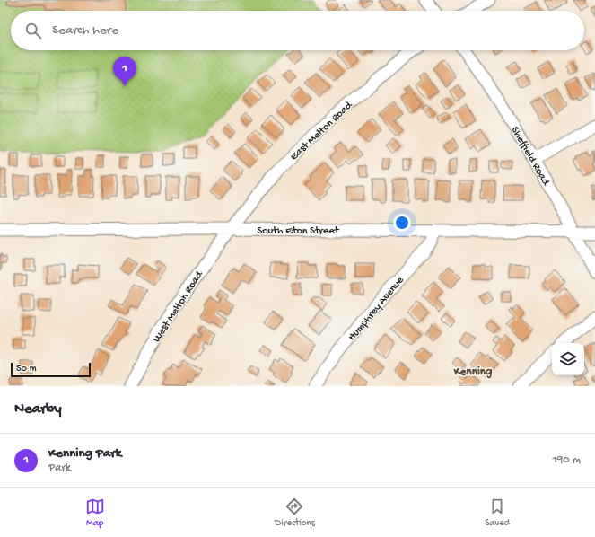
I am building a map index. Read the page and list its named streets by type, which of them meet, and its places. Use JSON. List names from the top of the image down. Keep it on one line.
{"streets":{"street":["East Melton Road","Sheffield Road","South Eton Street","West Melton Road","Humphrey Avenue"]},"crossings":[["East Melton Road","South Eton Street"],["East Melton Road","West Melton Road"],["Sheffield Road","South Eton Street"],["South Eton Street","West Melton Road"],["South Eton Street","Humphrey Avenue"]],"districts":["Kenning"],"scale_bar":"50 m","page":{"search":"Search here","pins":"1","scale":"50 m","heading":"Nearby","list":[{"mark":"1","name":"Kenning Park","note":"Park","value":"190 m"}],"nav":["Map","Directions","Saved"]}}
